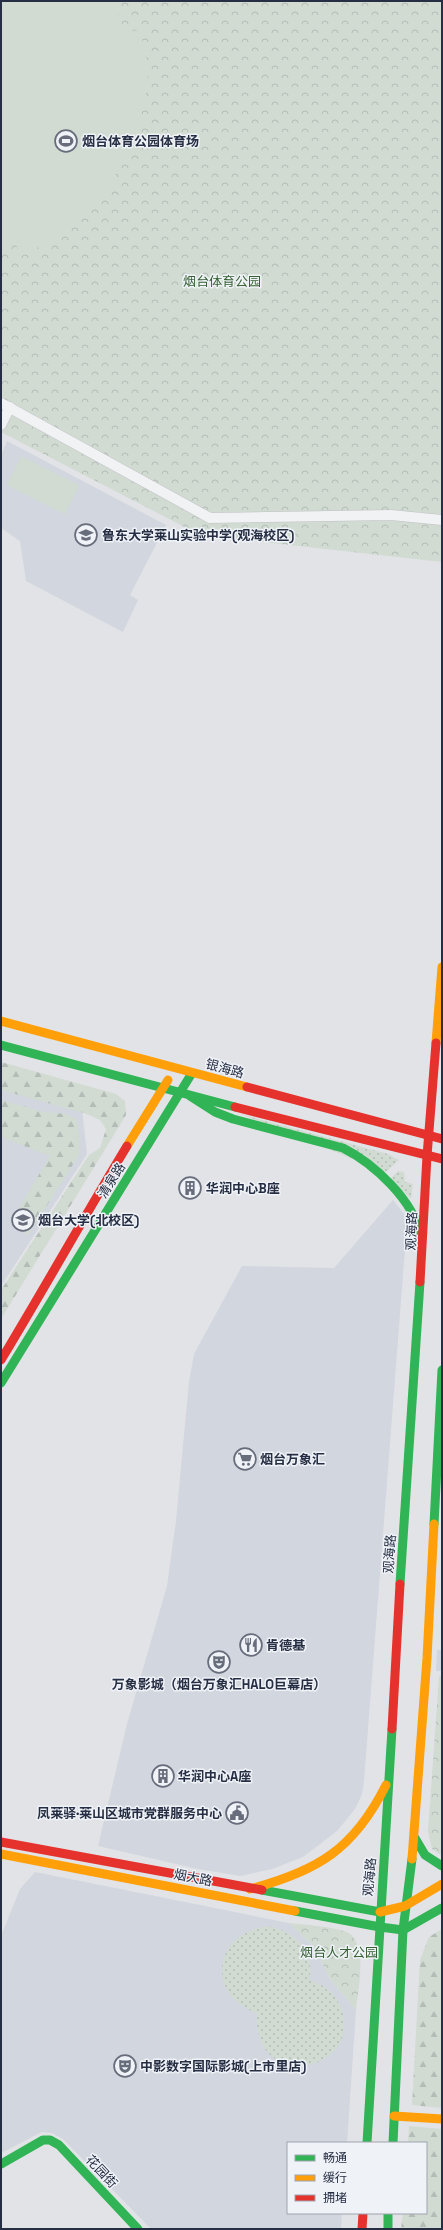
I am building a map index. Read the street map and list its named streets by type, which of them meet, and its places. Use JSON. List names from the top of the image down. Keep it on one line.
{"streets":{"main road":["银海路","清泉路","观海路","烟大路","花园街"]},"crossings":[["银海路","清泉路"],["银海路","观海路"],["观海路","烟大路"]],"parks":["烟台体育公园","烟台人才公园"],"places":{"sports":["烟台体育公园体育场"],"school or university":["鲁东大学莱山实验中学(观海校区)","烟台大学(北校区)"],"building":["华润中心B座","华润中心A座"],"supermarket":["烟台万象汇"],"restaurant":["肯德基"],"theatre":["万象影城（烟台万象汇HALO巨幕店）","中影数字国际影城(上市里店)"],"public building":["凤莱驿·莱山区城市党群服务中心"]},"legend":["畅通","缓行","拥堵"]}
